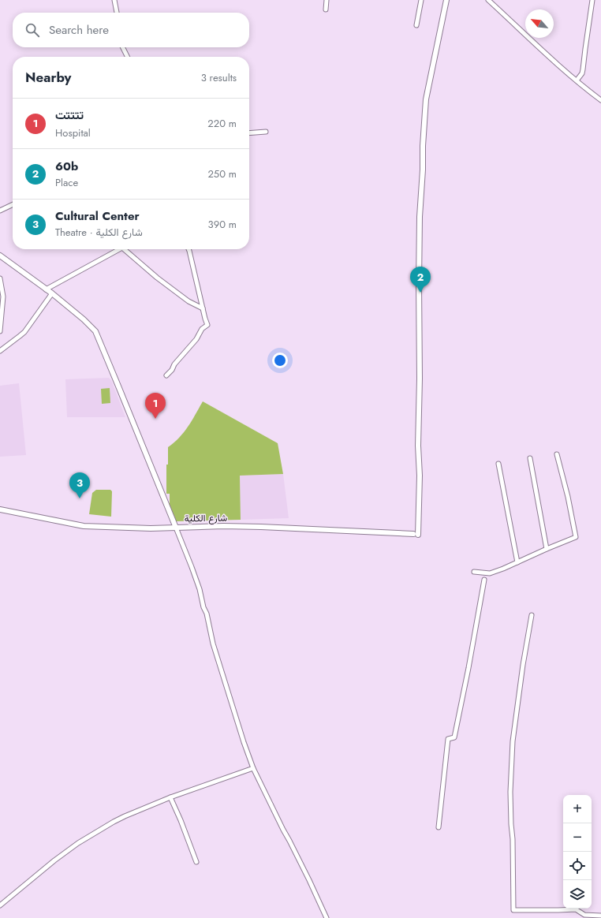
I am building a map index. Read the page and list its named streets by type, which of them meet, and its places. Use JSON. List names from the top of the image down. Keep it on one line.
{"streets":{"street":["شارع الكلية"]},"north":"top left","page":{"search":"Search here","heading":["Nearby","3 results"],"list":[{"mark":"1","name":"تتتتت","note":"Hospital","value":"220 m"},{"mark":"2","name":"60b","note":"Place","value":"250 m"},{"mark":"3","name":"Cultural Center","note":"Theatre · شارع الكلية","value":"390 m"}],"pins":["2","1","3"],"map_buttons":["+","−"]}}
